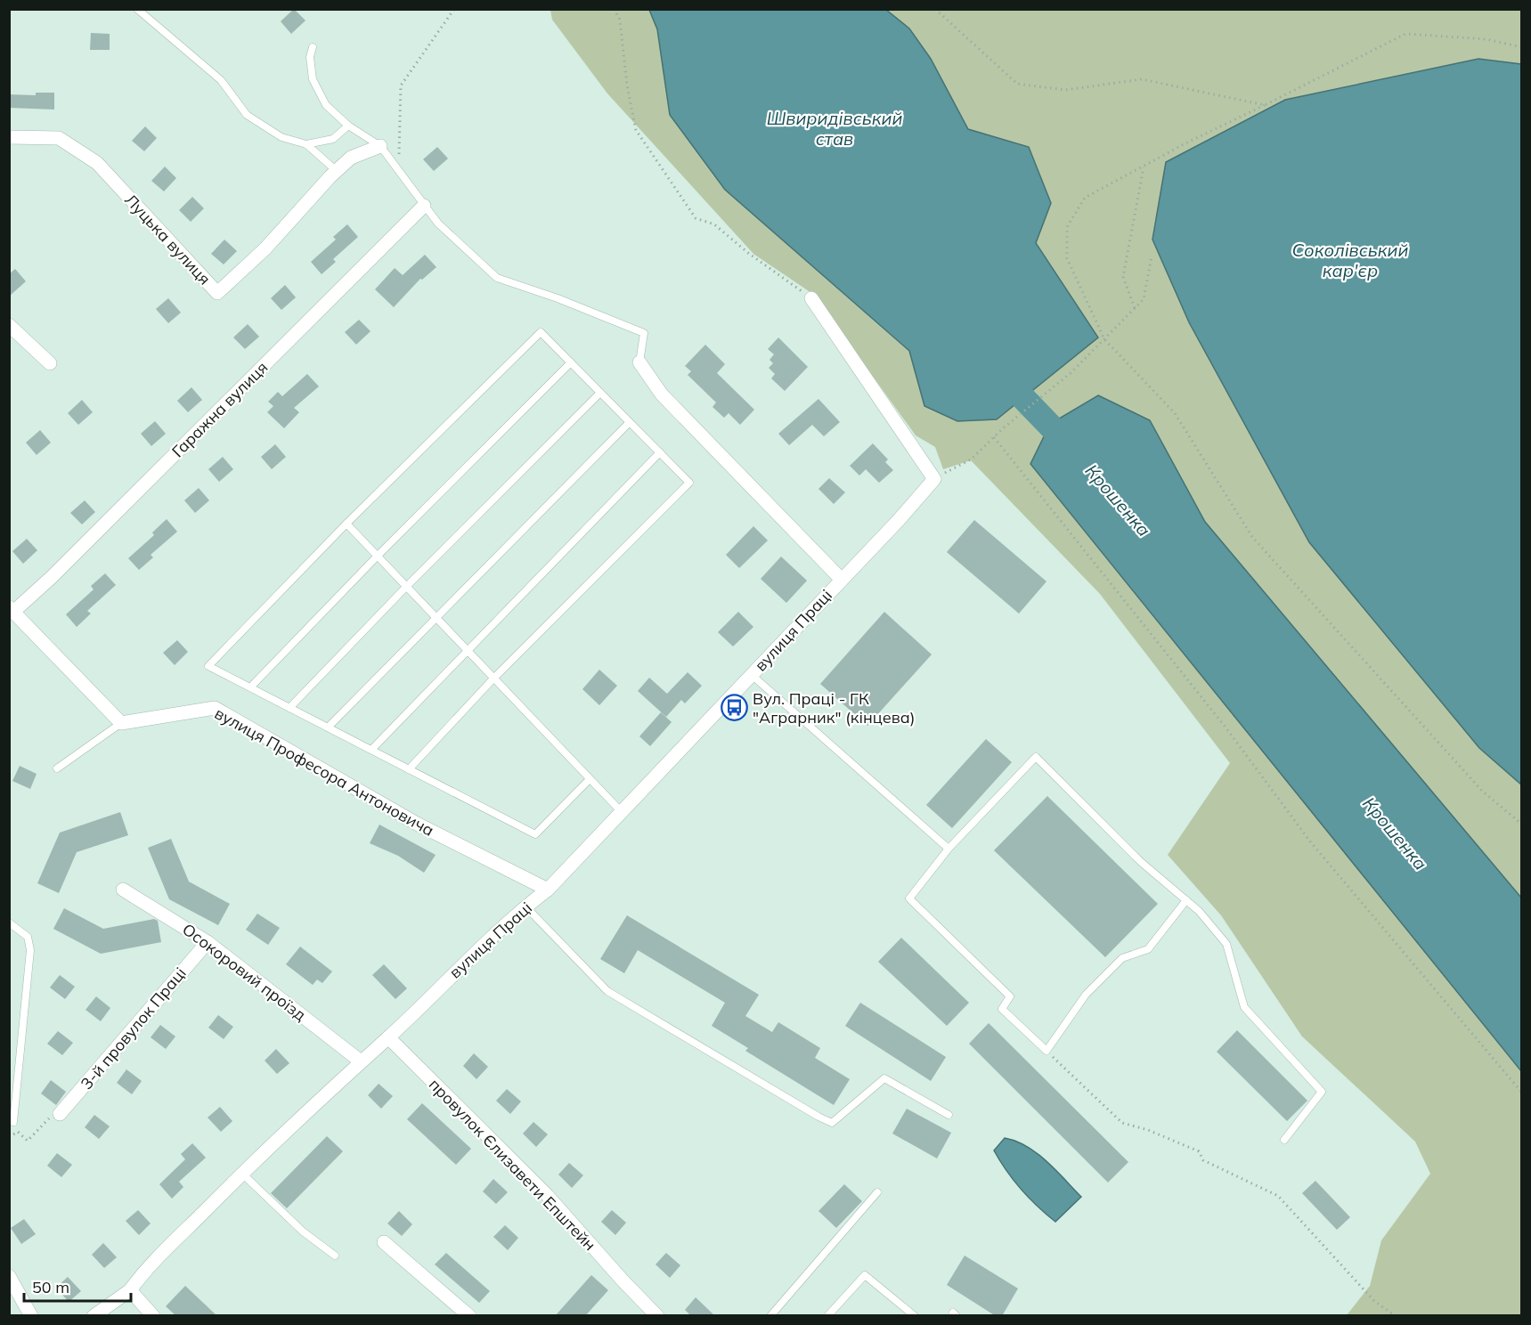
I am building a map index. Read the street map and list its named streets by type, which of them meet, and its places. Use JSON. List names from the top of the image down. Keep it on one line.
{"streets":{"street":["Луцька вулиця","Гаражна вулиця","вулиця Праці","вулиця Професора Антоновича","Осокоровий проїзд","3-й провулок Праці","провулок Єлизавети Епштейн"]},"crossings":[["вулиця Праці","вулиця Професора Антоновича"],["вулиця Праці","Осокоровий проїзд"],["вулиця Праці","провулок Єлизавети Епштейн"],["Осокоровий проїзд","3-й провулок Праці"]],"water":["Швиридівський став","Соколівський кар'єр","Крошенка"],"places":{"bus stop":["Вул. Праці - ГК \"Аграрник\" (кінцева)"]},"scale_bar":"50 m"}
